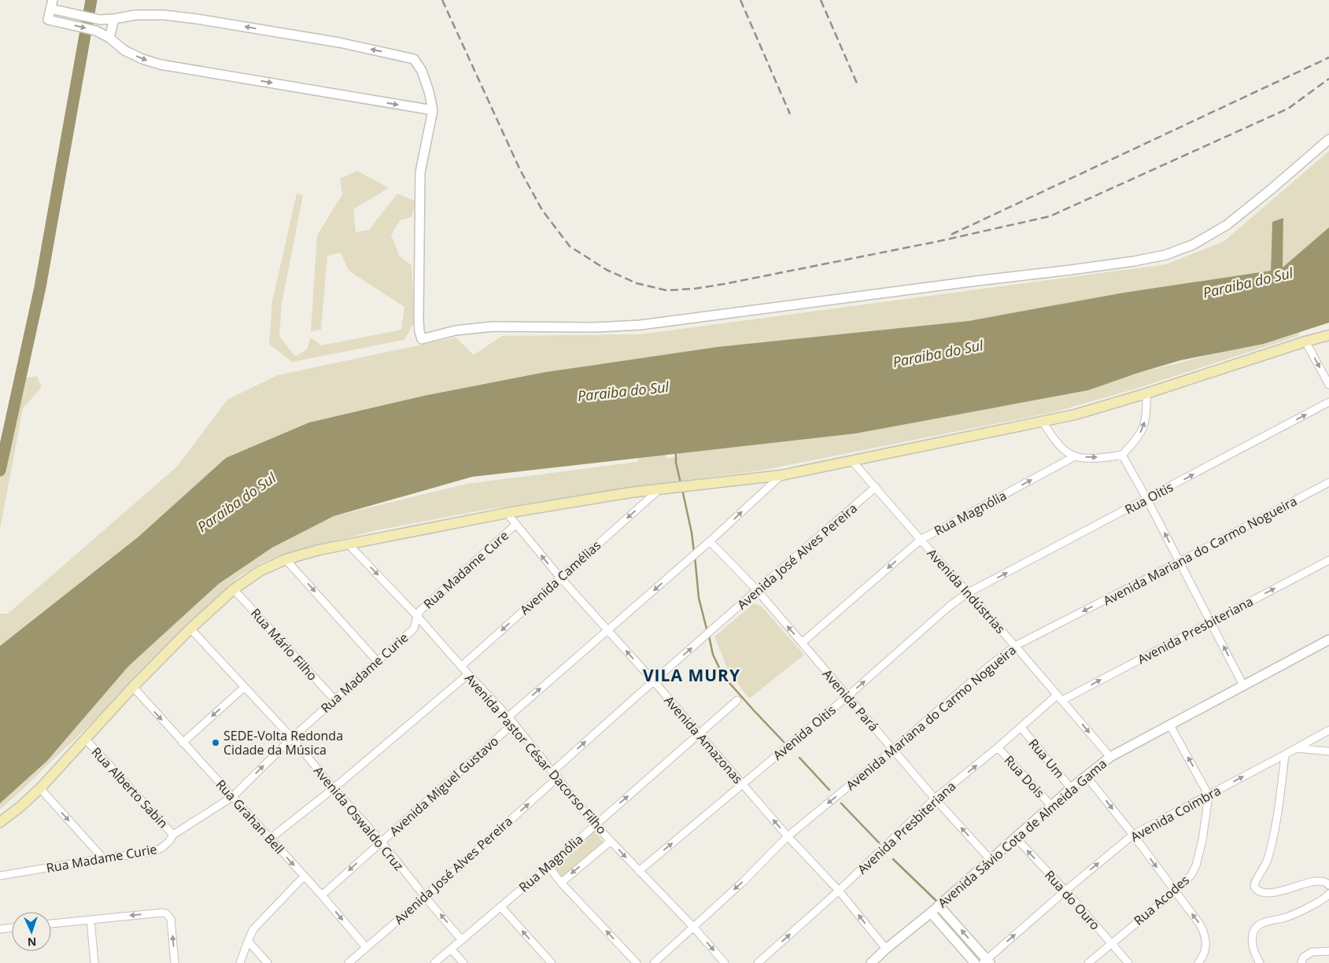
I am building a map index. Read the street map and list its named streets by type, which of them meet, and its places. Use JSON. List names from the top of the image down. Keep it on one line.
{"streets":{"street":["Rua Oitis","Rua Magnólia","Avenida Mariana do Carmo Nogueira","Avenida José Alves Pereira","Rua Madame Cure","Avenida Camélias","Avenida Indústrias","Avenida Presbiteriana","Rua Mário Filho","Rua Madame Curie","Avenida Pará","Avenida Oitis","Avenida Amazonas","Avenida Pastor César Dacorso Filho","Rua Um","Rua Dois","Avenida Miguel Gustavo","Rua Alberto Sabin","Avenida Coimbra","Rua Grahan Bell","Avenida Oswaldo Cruz","Avenida Sávio Cota de Almeida Gama","Rua do Ouro","Rua Acodes"]},"crossings":[["Rua Oitis","Avenida Indústrias"],["Rua Oitis","Avenida Oitis"],["Rua Magnólia","Avenida Indústrias"],["Rua Magnólia","Avenida Pará"],["Rua Magnólia","Avenida Amazonas"],["Rua Magnólia","Avenida Pastor César Dacorso Filho"],["Rua Magnólia","Avenida Oswaldo Cruz"],["Avenida Mariana do Carmo Nogueira","Avenida Indústrias"],["Avenida Mariana do Carmo Nogueira","Avenida Pará"],["Avenida Mariana do Carmo Nogueira","Avenida Amazonas"],["Avenida Mariana do Carmo Nogueira","Avenida Pastor César Dacorso Filho"],["Avenida José Alves Pereira","Avenida Indústrias"],["Avenida José Alves Pereira","Avenida Pará"],["Avenida José Alves Pereira","Avenida Amazonas"],["Avenida José Alves Pereira","Avenida Pastor César Dacorso Filho"],["Avenida José Alves Pereira","Rua Grahan Bell"],["Avenida José Alves Pereira","Avenida Oswaldo Cruz"],["Rua Madame Cure","Rua Madame Curie"],["Rua Madame Cure","Avenida Amazonas"],["Rua Madame Cure","Avenida Pastor César Dacorso Filho"],["Avenida Camélias","Avenida Amazonas"],["Avenida Camélias","Avenida Pastor César Dacorso Filho"],["Avenida Indústrias","Avenida Presbiteriana"],["Avenida Indústrias","Avenida Oitis"],["Avenida Indústrias","Avenida Sávio Cota de Almeida Gama"],["Avenida Presbiteriana","Avenida Pará"],["Avenida Presbiteriana","Avenida Amazonas"],["Avenida Presbiteriana","Rua Um"],["Avenida Presbiteriana","Rua Dois"],["Rua Mário Filho","Rua Madame Curie"],["Rua Madame Curie","Avenida Pastor César Dacorso Filho"],["Rua Madame Curie","Rua Alberto Sabin"],["Rua Madame Curie","Rua Grahan Bell"],["Rua Madame Curie","Avenida Oswaldo Cruz"],["Avenida Pará","Avenida Oitis"],["Avenida Pará","Avenida Sávio Cota de Almeida Gama"],["Avenida Oitis","Avenida Amazonas"],["Avenida Oitis","Avenida Pastor César Dacorso Filho"],["Avenida Amazonas","Avenida Sávio Cota de Almeida Gama"],["Avenida Pastor César Dacorso Filho","Avenida Miguel Gustavo"],["Rua Um","Avenida Sávio Cota de Almeida Gama"],["Rua Dois","Avenida Sávio Cota de Almeida Gama"],["Avenida Miguel Gustavo","Rua Grahan Bell"],["Avenida Miguel Gustavo","Avenida Oswaldo Cruz"],["Avenida Coimbra","Rua do Ouro"],["Avenida Coimbra","Rua Acodes"],["Avenida Sávio Cota de Almeida Gama","Rua do Ouro"],["Rua do Ouro","Rua Acodes"]],"one_way":["Rua Oitis","Avenida Mariana do Carmo Nogueira","Avenida José Alves Pereira","Avenida Camélias","Avenida Presbiteriana","Avenida Pará","Avenida Oitis","Avenida Amazonas","Avenida Coimbra","Rua Grahan Bell","Rua do Ouro"],"districts":["VILA MURY"],"water":["Paraiba do Sul"],"places":["SEDE-Volta Redonda Cidade da Música"],"north":"bottom"}
